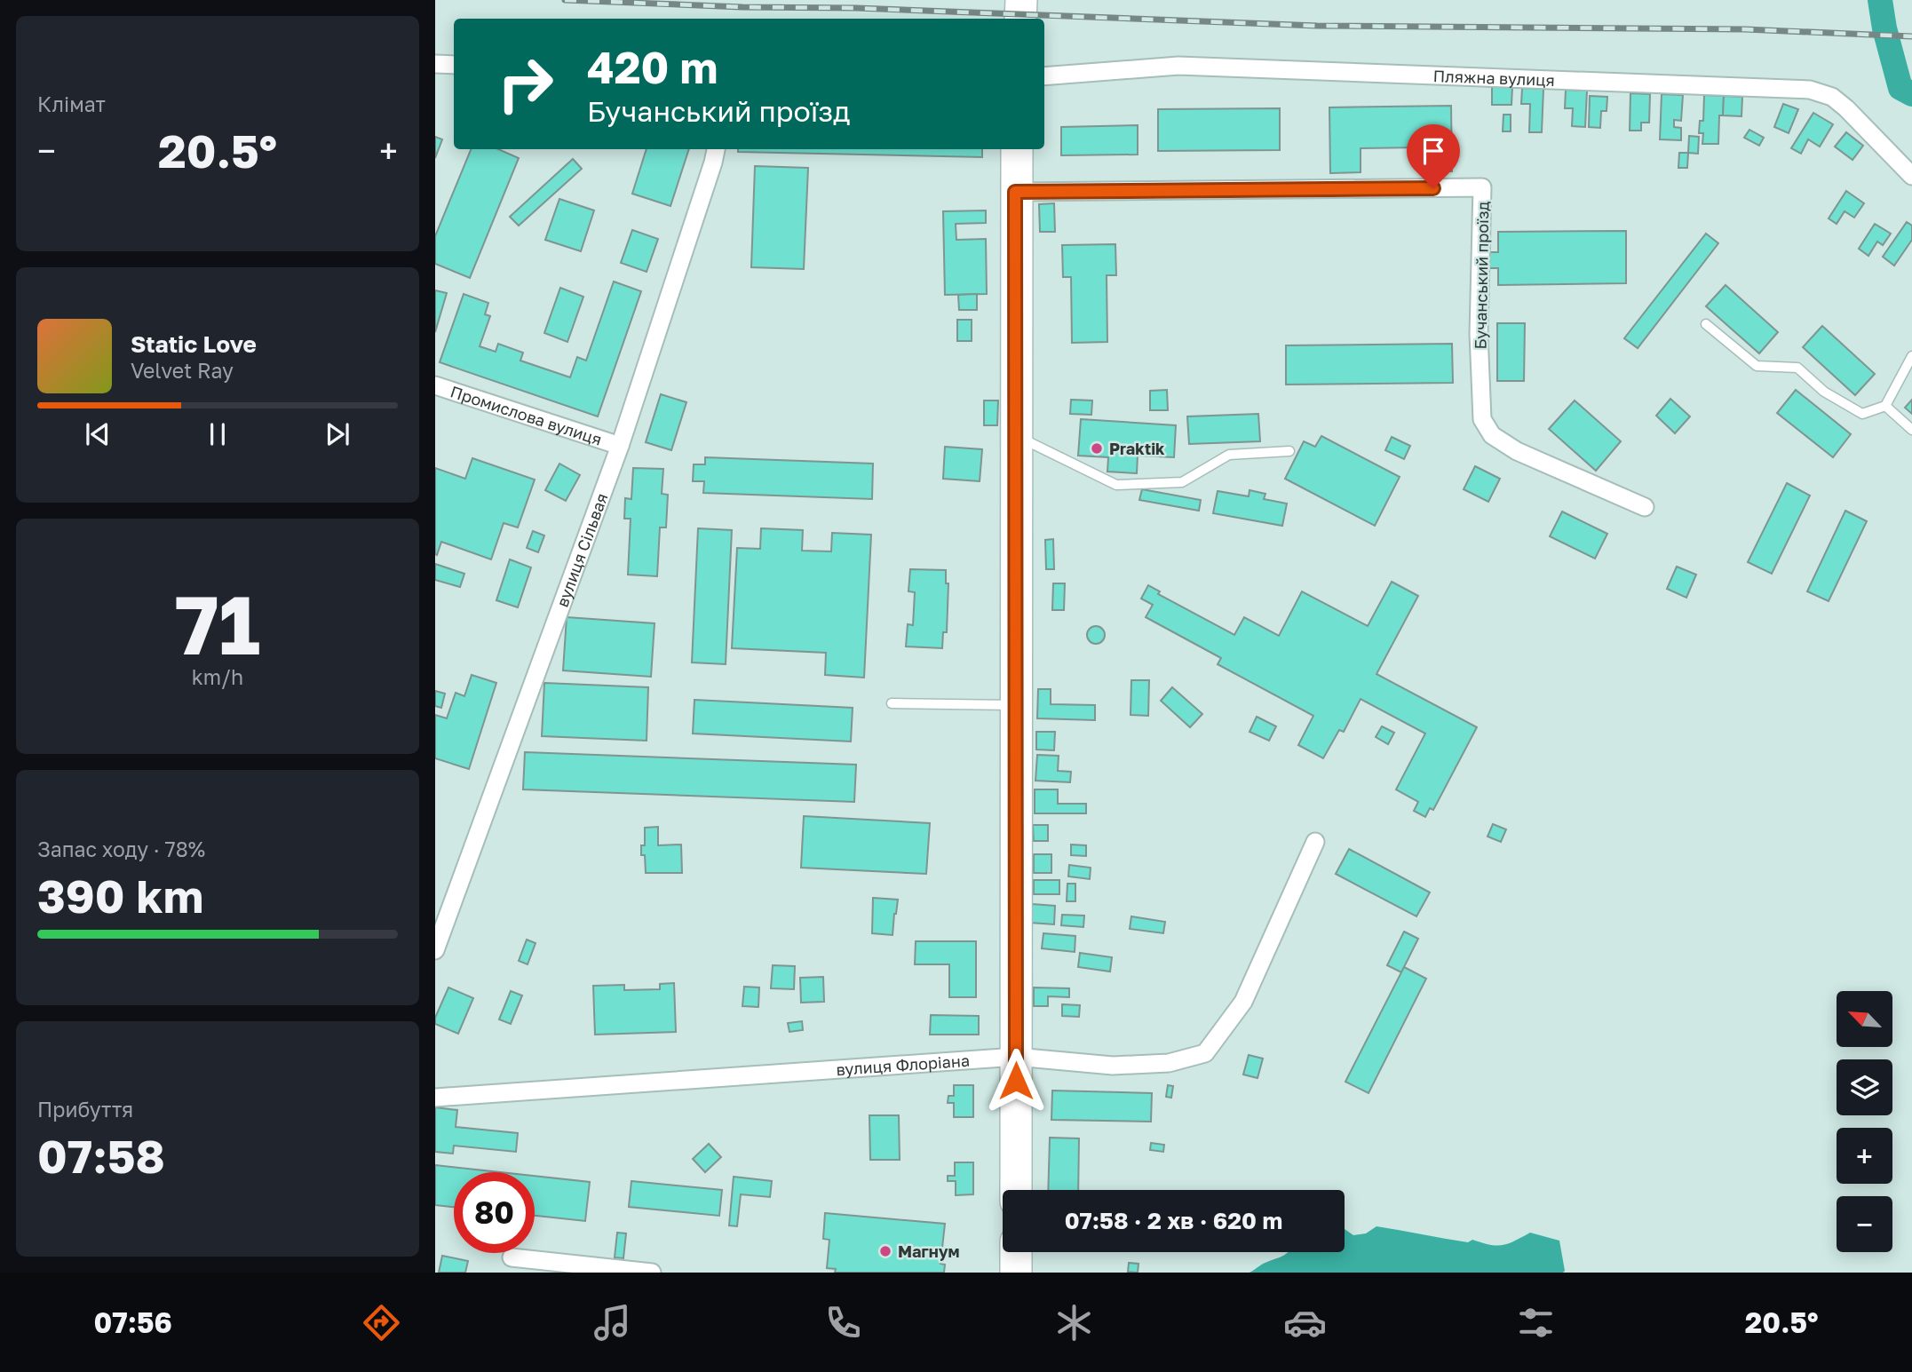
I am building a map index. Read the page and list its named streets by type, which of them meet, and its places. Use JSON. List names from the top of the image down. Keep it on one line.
{"streets":{"street":["Пляжна вулиця","Бучанський проїзд","Промислова вулиця","вулиця Сільвая","вулиця Флоріана"]},"crossings":[["Промислова вулиця","вулиця Сільвая"]],"places":["Praktik","Магнум"],"north":"top left","page":{"tile":["Клімат",["71","km/h"],["Запас ходу · 78%","390 km"],["Прибуття","07:58"]],"turn":["420 m","Бучанський проїзд"],"heat":["−","20.5°","+"],"song":["Static Love","Velvet Ray"],"map_buttons":["+","−"],"limit":"80","trip":"07:58 · 2 хв · 620 m","tabs":["07:56","20.5°"]}}
